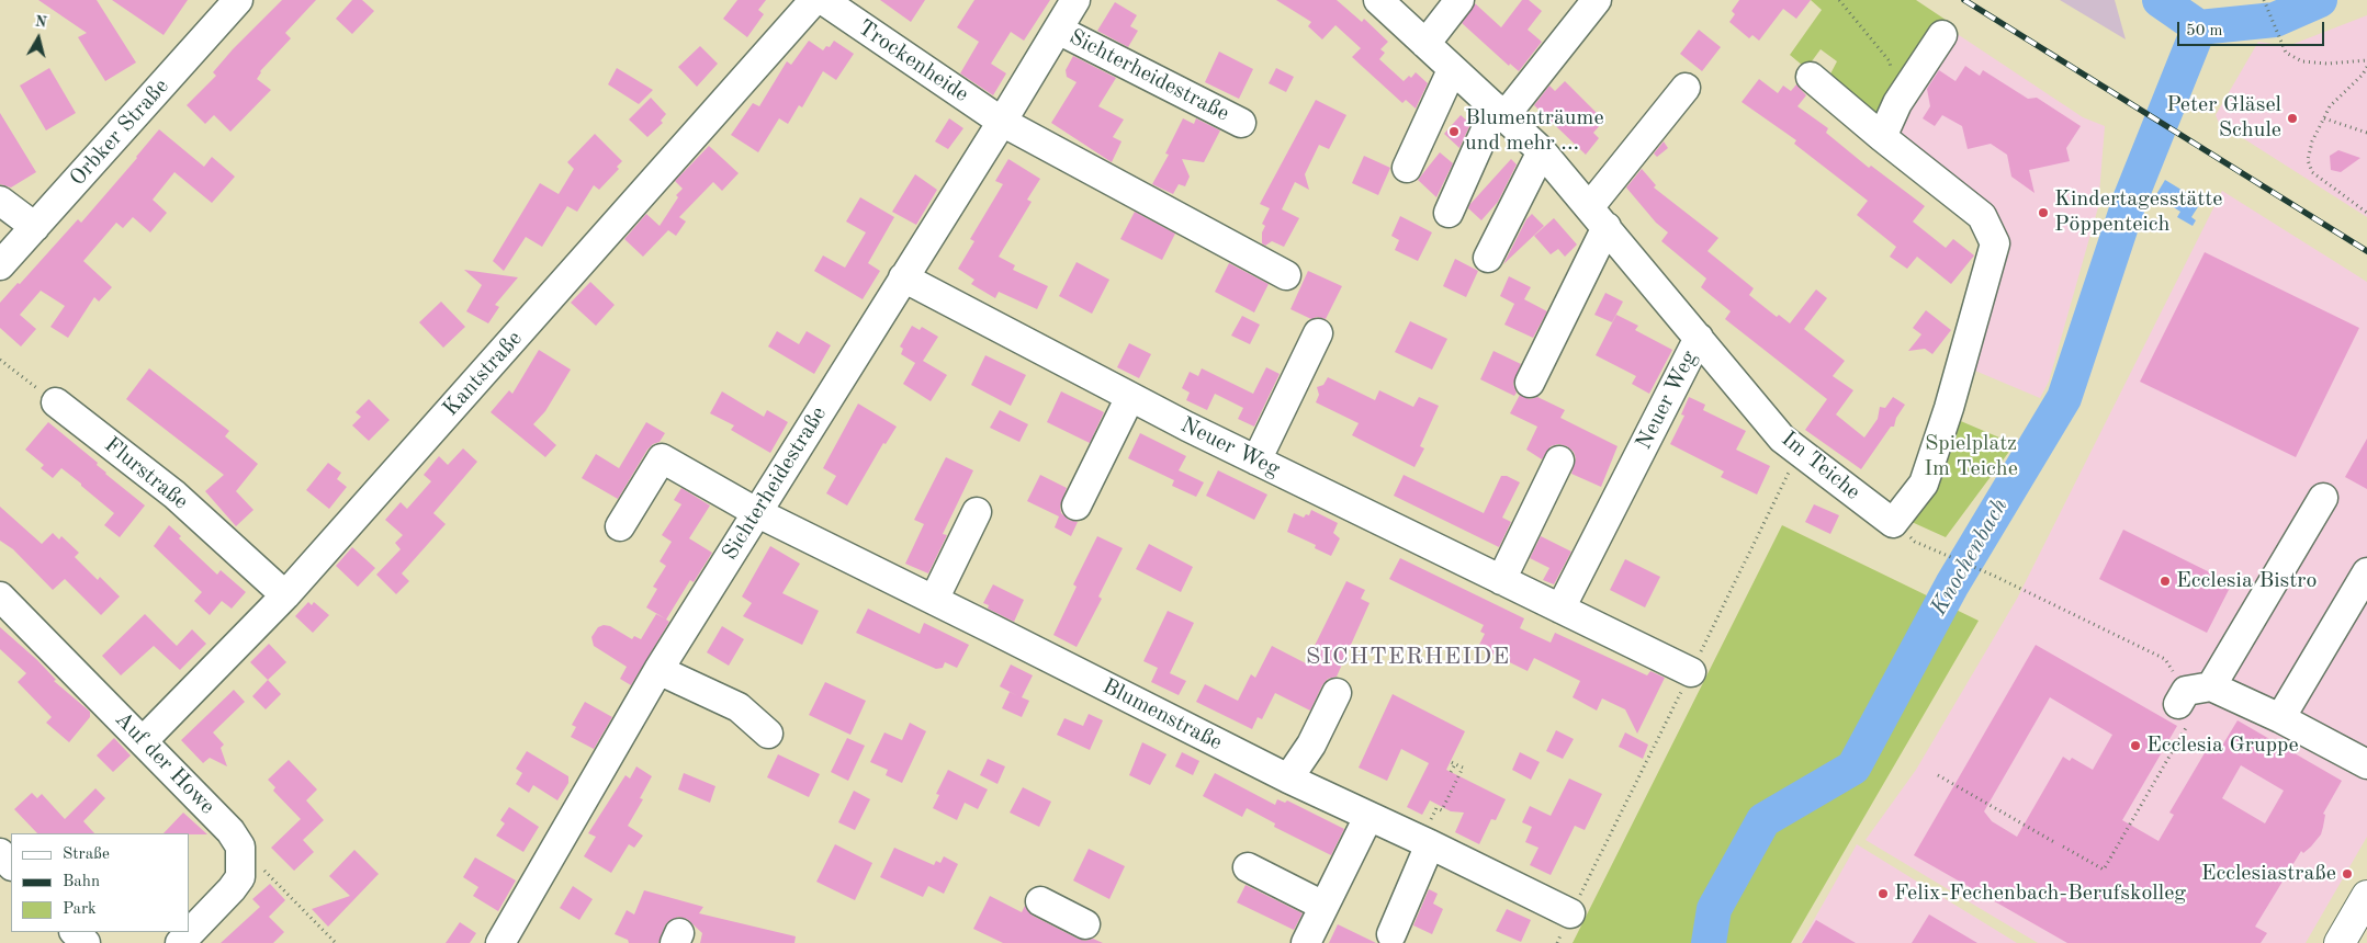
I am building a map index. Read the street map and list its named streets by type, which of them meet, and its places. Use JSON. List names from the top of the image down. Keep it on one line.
{"streets":{"street":["Trockenheide","Sichterheidestraße","Orbker Straße","Kantstraße","Neuer Weg","Im Teiche","Flurstraße","Blumenstraße","Auf der Howe"]},"crossings":[["Trockenheide","Sichterheidestraße"],["Sichterheidestraße","Neuer Weg"],["Sichterheidestraße","Blumenstraße"],["Kantstraße","Flurstraße"],["Kantstraße","Auf der Howe"],["Neuer Weg","Im Teiche"]],"districts":["SICHTERHEIDE"],"water":["Knochenbach"],"parks":["Spielplatz Im Teiche"],"places":["Peter Gläsel Schule","Blumenträume und mehr ...","Kindertagesstätte Pöppenteich","Ecclesia Bistro","Ecclesia Gruppe","Ecclesiastraße","Felix-Fechenbach-Berufskolleg"],"legend":["Straße","Bahn","Park"],"scale_bar":"50 m","north":"top"}
